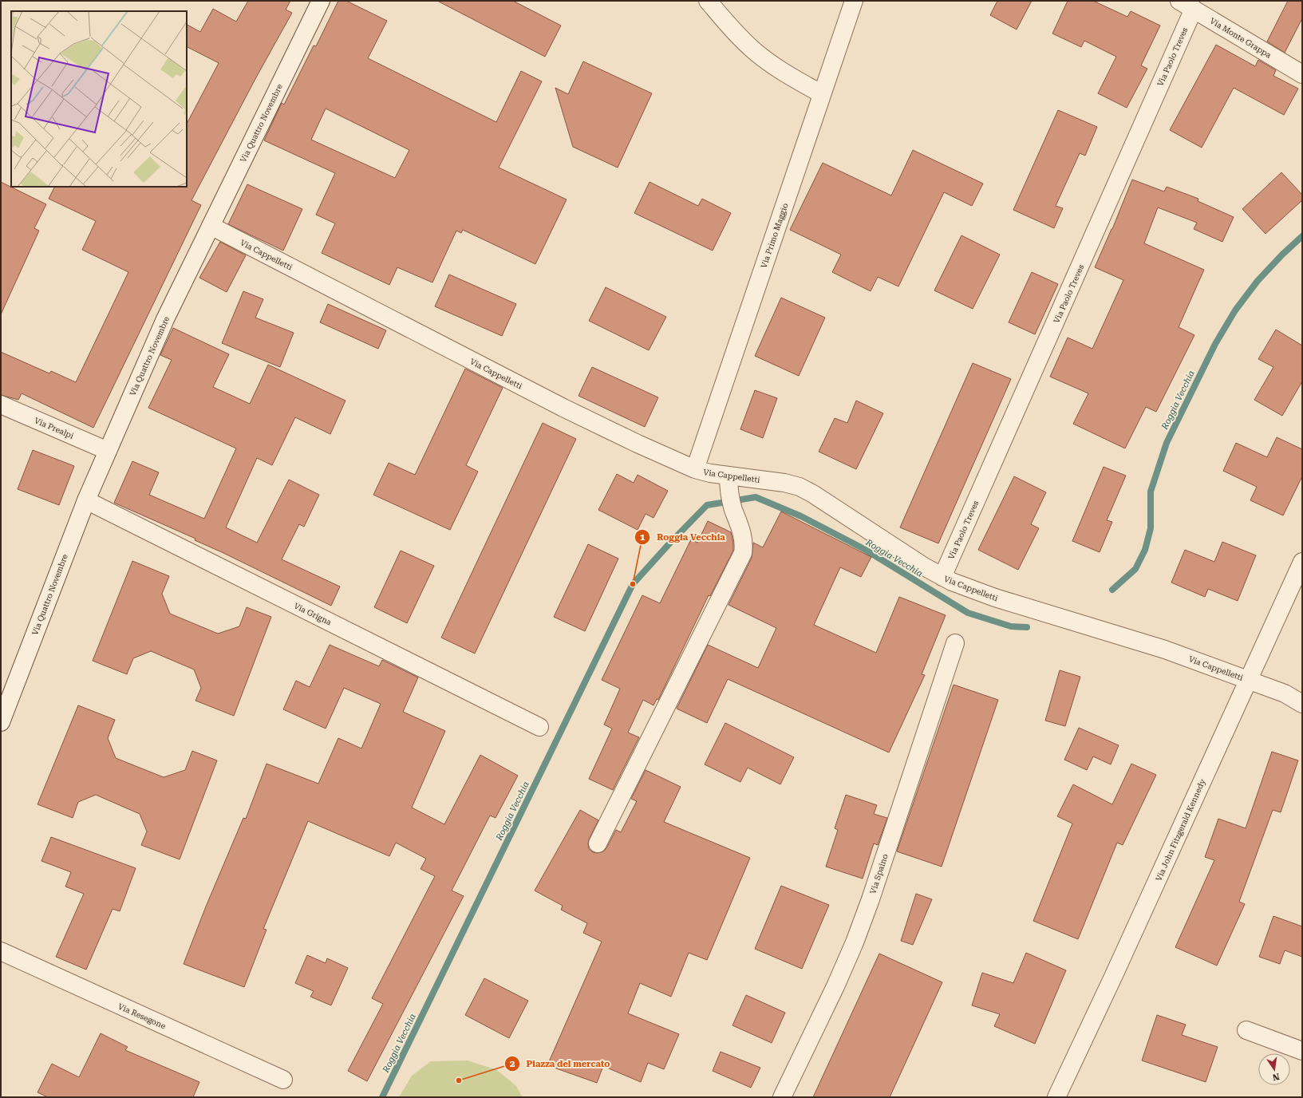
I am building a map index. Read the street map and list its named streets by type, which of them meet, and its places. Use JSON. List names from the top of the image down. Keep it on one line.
{"streets":{"street":["Via Monte Grappa","Via Paolo Treves","Via Quattro Novembre","Via Primo Maggio","Via Cappelletti","Via Prealpi","Via Grigna","Via John Fitzgerald Kennedy","Via Spaino","Via Resegone"]},"crossings":[["Via Monte Grappa","Via Paolo Treves"],["Via Paolo Treves","Via Cappelletti"],["Via Quattro Novembre","Via Cappelletti"],["Via Quattro Novembre","Via Prealpi"],["Via Quattro Novembre","Via Grigna"],["Via Primo Maggio","Via Cappelletti"],["Via Cappelletti","Via John Fitzgerald Kennedy"]],"water":["Roggia Vecchia"],"places":["Roggia Vecchia","Piazza del mercato"],"north":"bottom"}
